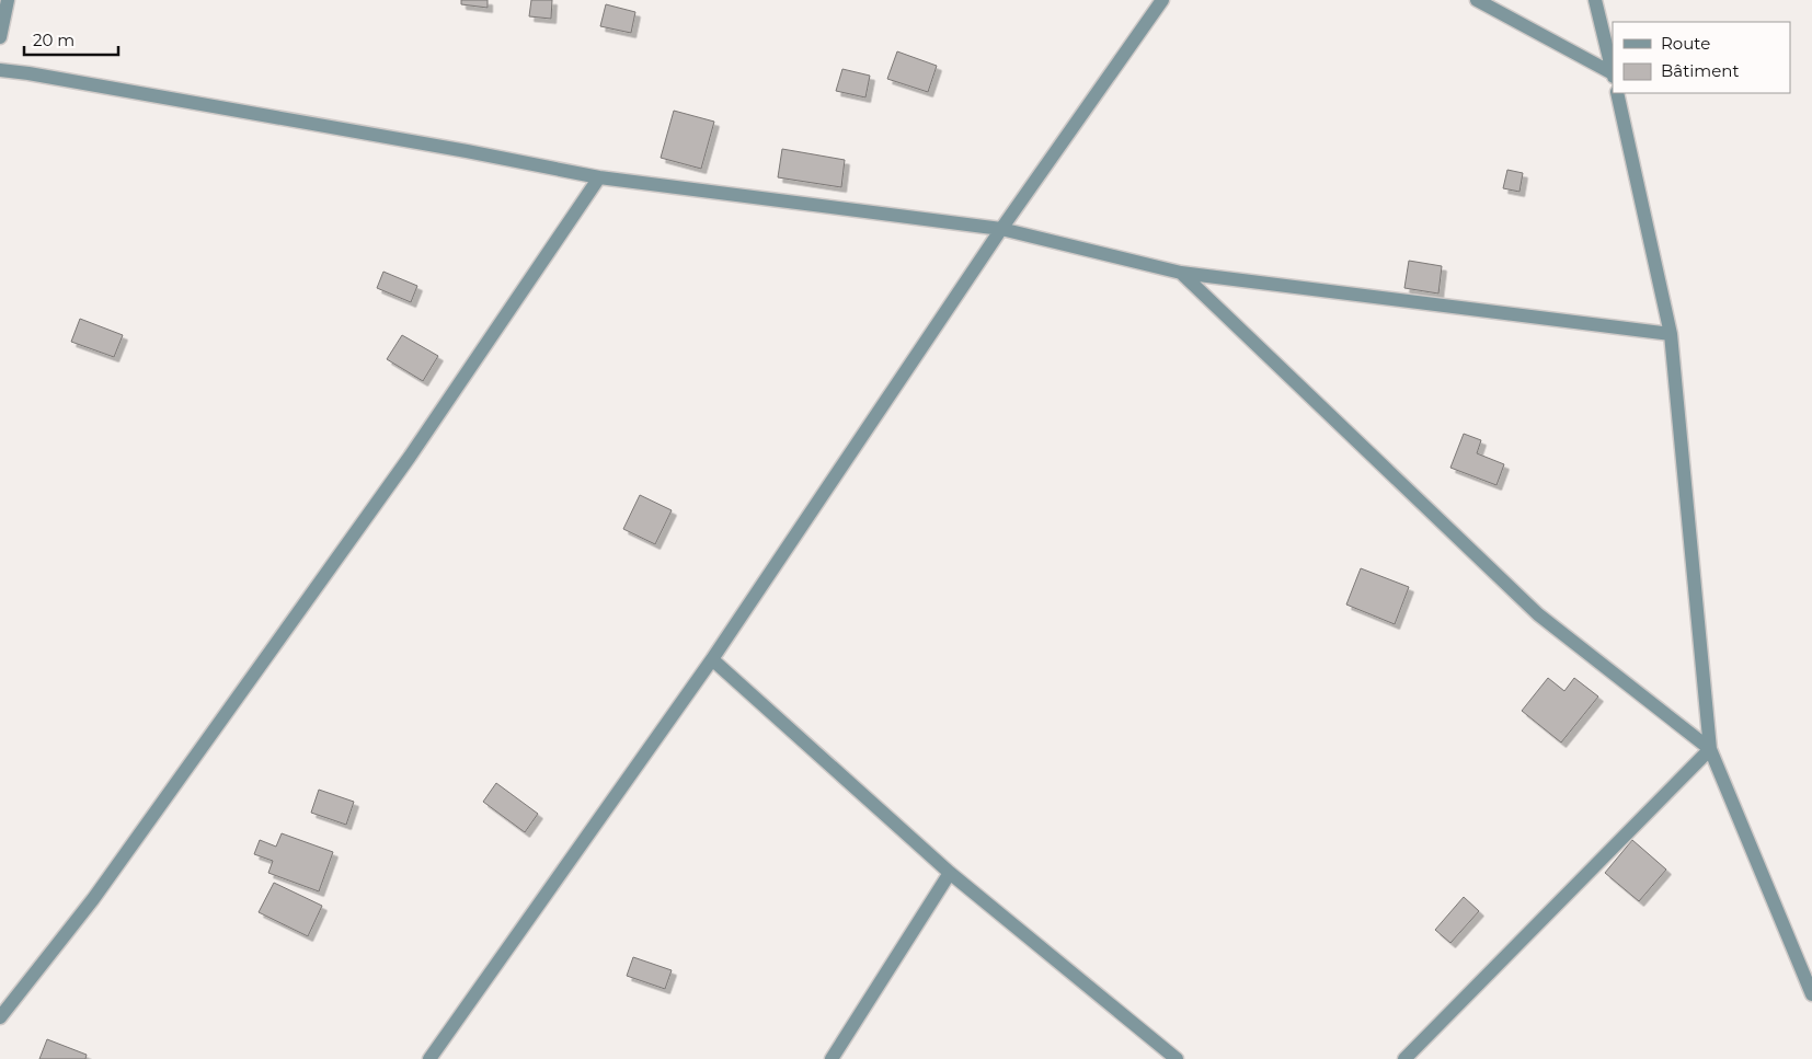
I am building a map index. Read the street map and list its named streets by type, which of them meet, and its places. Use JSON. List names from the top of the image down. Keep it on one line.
{"legend":["Route","Bâtiment"],"scale_bar":"20 m"}
